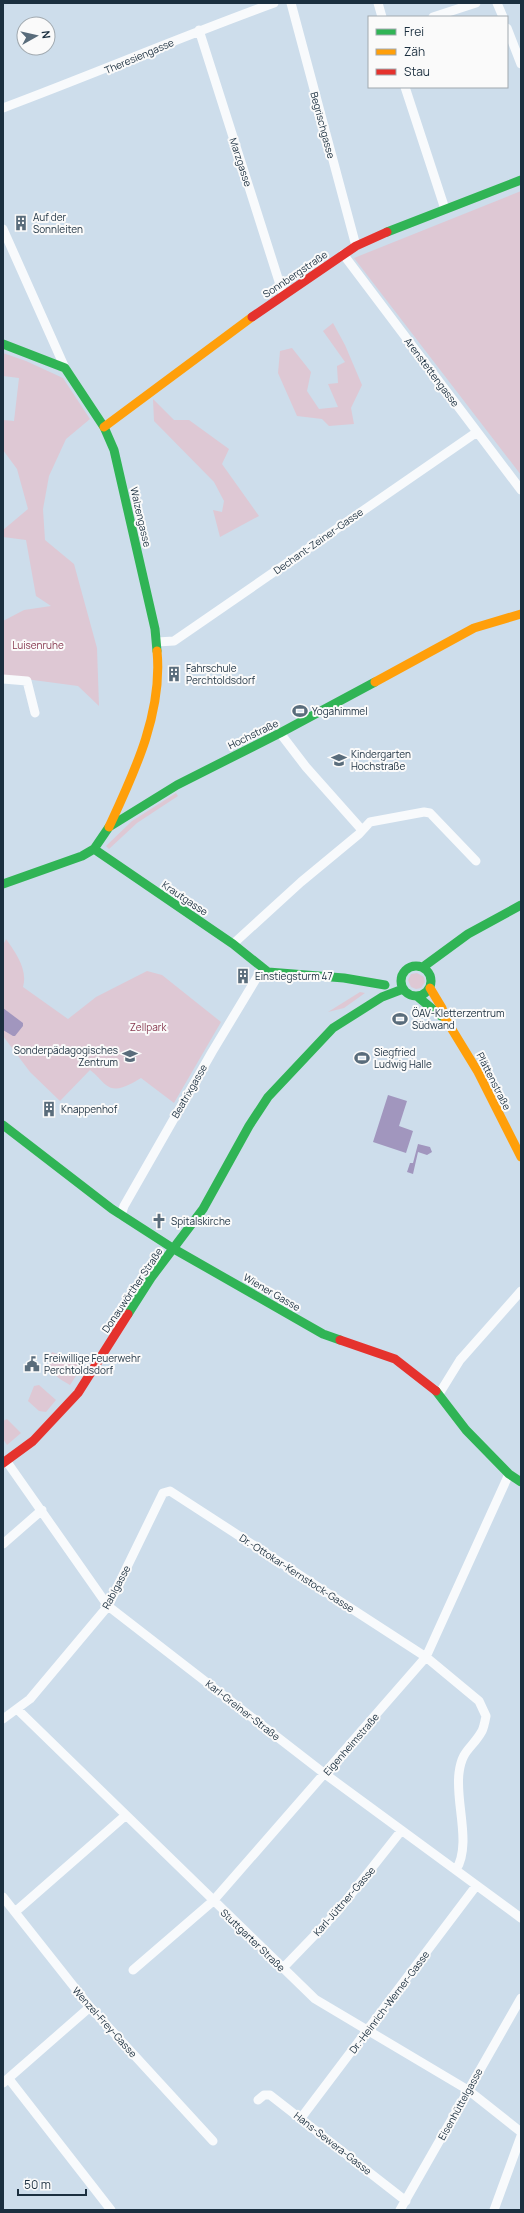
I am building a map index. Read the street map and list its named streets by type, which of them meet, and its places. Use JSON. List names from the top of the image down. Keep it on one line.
{"streets":{"main road":["Sonnbergstraße","Walzengasse","Hochstraße","Krautgasse","Plättenstraße","Donauwörther Straße","Wiener Gasse"],"street":["Theresiengasse","Begrischgasse","Marzgasse","Arenstettengasse","Dechant-Zeiner-Gasse","Beatrixgasse","Dr.-Ottokar-Kernstock-Gasse","Rablgasse","Karl-Greiner-Straße","Eigenheimstraße","Karl-Jüttner-Gasse","Stuttgarter Straße","Dr.-Heinrich-Werner-Gasse","Wenzel-Frey-Gasse","Eisenhüttelgasse","Hans-Sewera-Gasse"]},"crossings":[["Theresiengasse","Marzgasse"],["Begrischgasse","Sonnbergstraße"],["Marzgasse","Sonnbergstraße"],["Sonnbergstraße","Arenstettengasse"],["Sonnbergstraße","Walzengasse"],["Arenstettengasse","Dechant-Zeiner-Gasse"],["Walzengasse","Dechant-Zeiner-Gasse"],["Walzengasse","Hochstraße"],["Hochstraße","Krautgasse"],["Krautgasse","Beatrixgasse"],["Plättenstraße","Donauwörther Straße"],["Beatrixgasse","Wiener Gasse"],["Donauwörther Straße","Wiener Gasse"],["Donauwörther Straße","Karl-Greiner-Straße"],["Wiener Gasse","Eigenheimstraße"],["Dr.-Ottokar-Kernstock-Gasse","Rablgasse"],["Dr.-Ottokar-Kernstock-Gasse","Karl-Greiner-Straße"],["Dr.-Ottokar-Kernstock-Gasse","Eigenheimstraße"],["Rablgasse","Karl-Greiner-Straße"],["Rablgasse","Stuttgarter Straße"],["Karl-Greiner-Straße","Eigenheimstraße"],["Karl-Greiner-Straße","Karl-Jüttner-Gasse"],["Karl-Greiner-Straße","Dr.-Heinrich-Werner-Gasse"],["Eigenheimstraße","Stuttgarter Straße"],["Karl-Jüttner-Gasse","Stuttgarter Straße"],["Stuttgarter Straße","Dr.-Heinrich-Werner-Gasse"],["Stuttgarter Straße","Eisenhüttelgasse"],["Dr.-Heinrich-Werner-Gasse","Hans-Sewera-Gasse"],["Eisenhüttelgasse","Hans-Sewera-Gasse"]],"parks":["Luisenruhe","Zellpark"],"places":{"building":["Auf der Sonnleiten","Fahrschule Perchtoldsdorf","Einstiegsturm 47","Knappenhof"],"sports":["Yogahimmel","ÖAV-Kletterzentrum Südwand","Siegfried Ludwig Halle"],"school or university":["Kindergarten Hochstraße","Sonderpädagogisches Zentrum"],"church":["Spitalskirche"],"public building":["Freiwillige Feuerwehr Perchtoldsdorf"]},"legend":["Frei","Zäh","Stau"],"scale_bar":"50 m","north":"right"}
